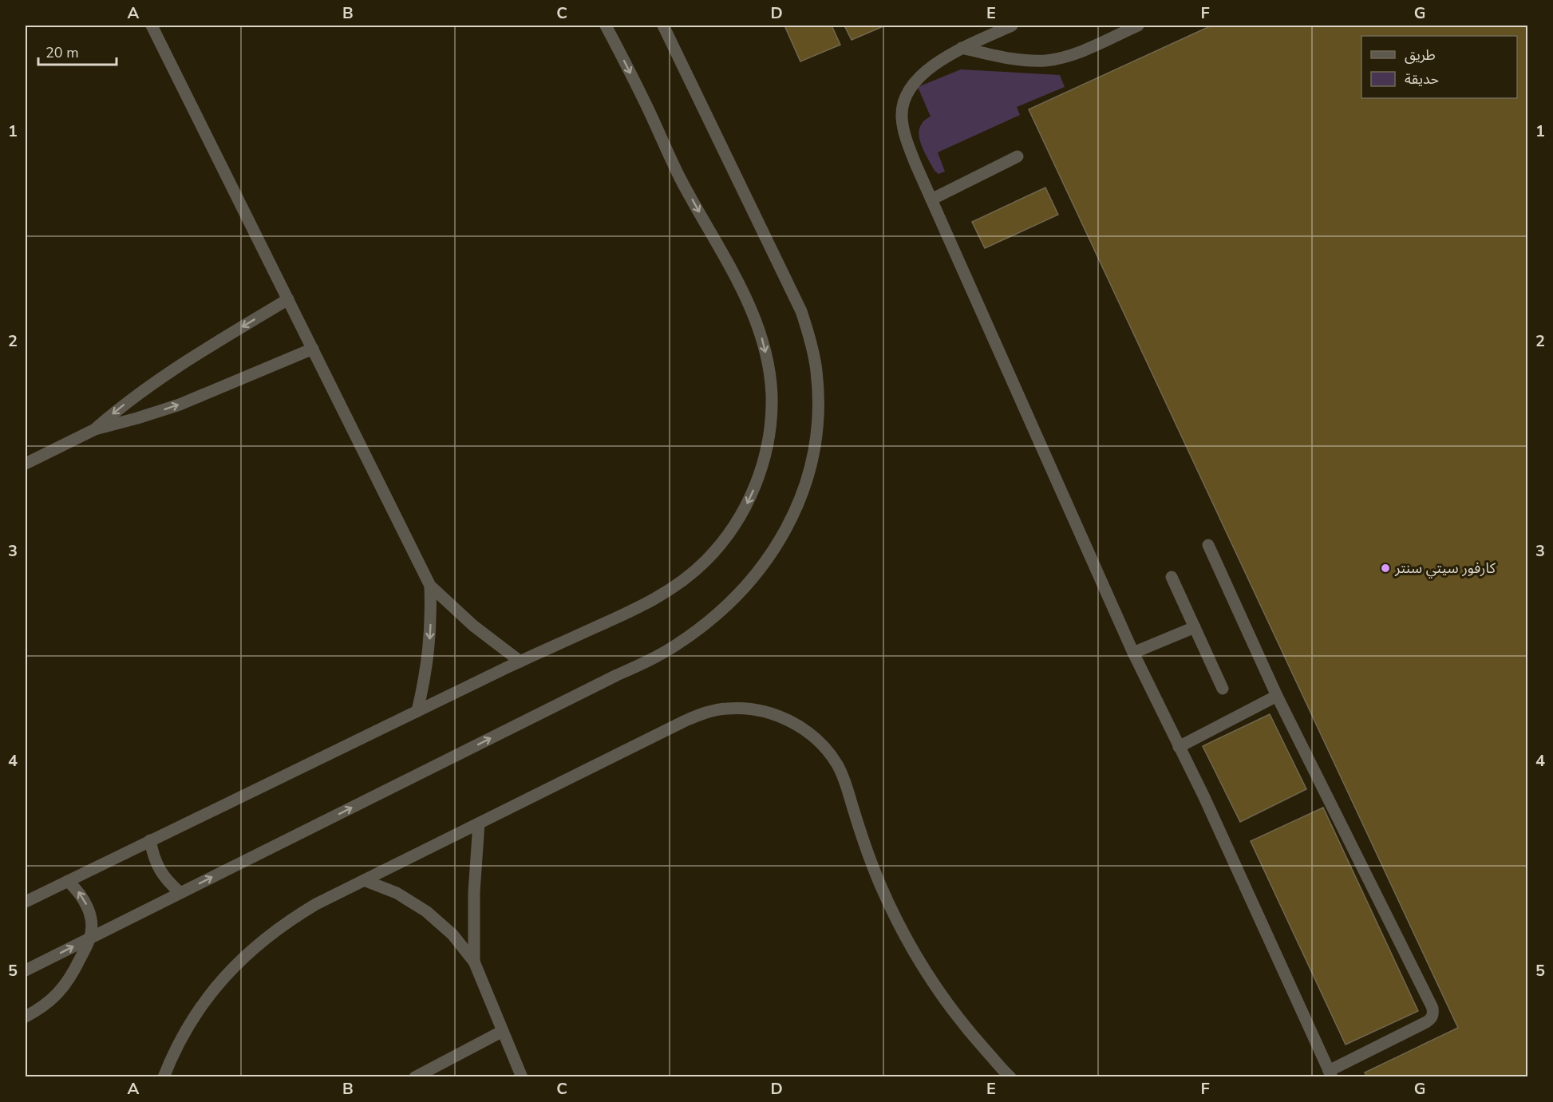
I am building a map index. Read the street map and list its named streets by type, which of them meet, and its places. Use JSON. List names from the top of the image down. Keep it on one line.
{"places":["كارفور سيتي سنتر"],"legend":["طريق","حديقة"],"scale_bar":"20 m","grid":{"columns":["A","B","C","D","E","F","G"],"rows":["1","2","3","4","5"]}}
